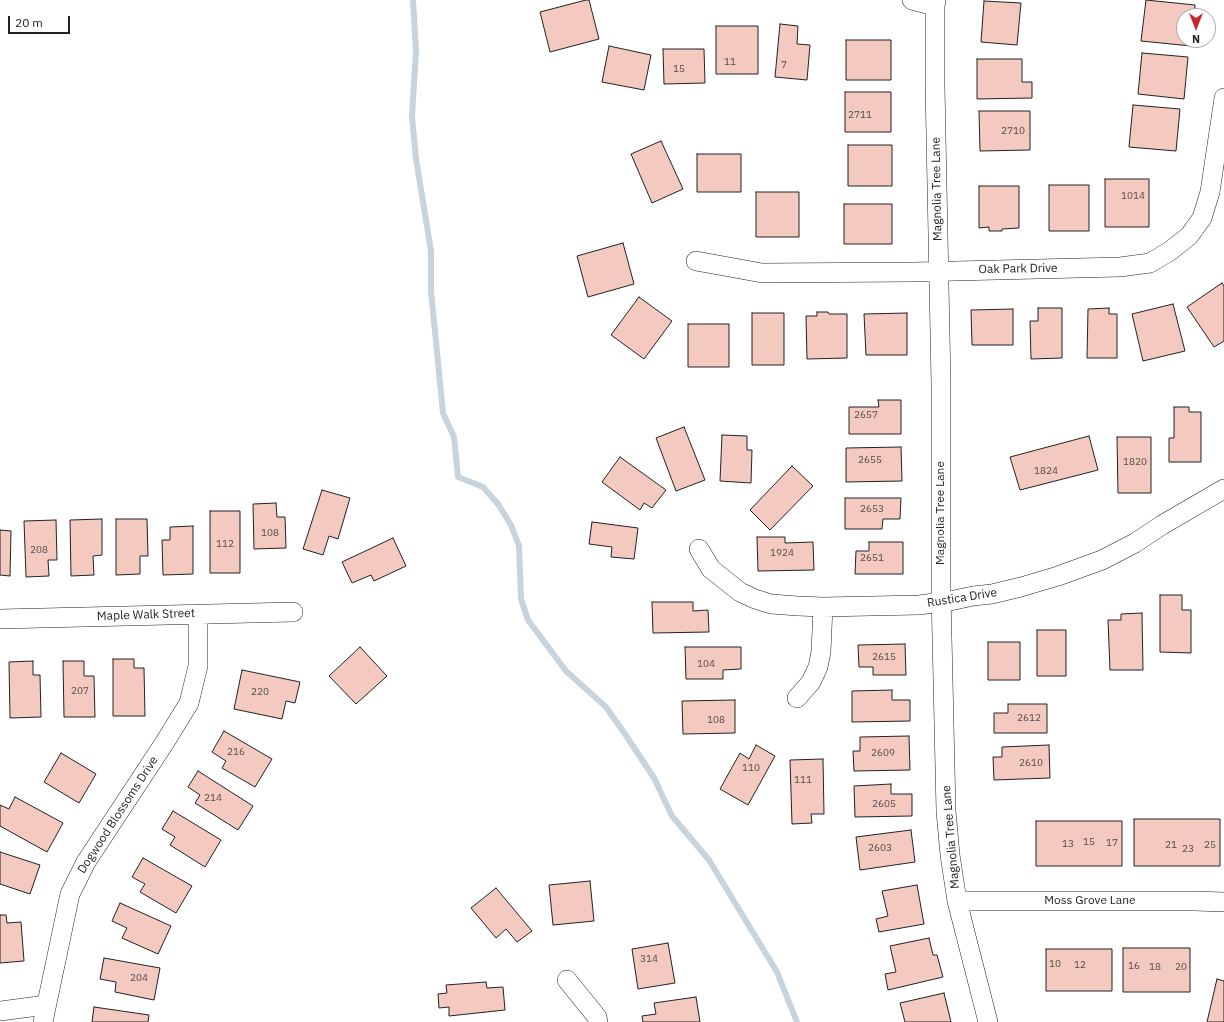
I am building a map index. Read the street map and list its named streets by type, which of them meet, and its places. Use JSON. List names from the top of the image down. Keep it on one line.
{"streets":{"street":["Magnolia Tree Lane","Oak Park Drive","Rustica Drive","Maple Walk Street","Dogwood Blossoms Drive","Moss Grove Lane"]},"crossings":[["Magnolia Tree Lane","Oak Park Drive"],["Magnolia Tree Lane","Rustica Drive"],["Magnolia Tree Lane","Moss Grove Lane"],["Maple Walk Street","Dogwood Blossoms Drive"]],"house_numbers":["11","7","15","2711","2710","1014","2657","2655","1820","1824","2653","108","112","208","1924","2651","2615","104","207","220","2612","108","216","2609","2610","110","111","214","2605","15","17","13","21","25","2603","23","314","10","12","16","18","20","204"],"scale_bar":"20 m","north":"bottom"}
